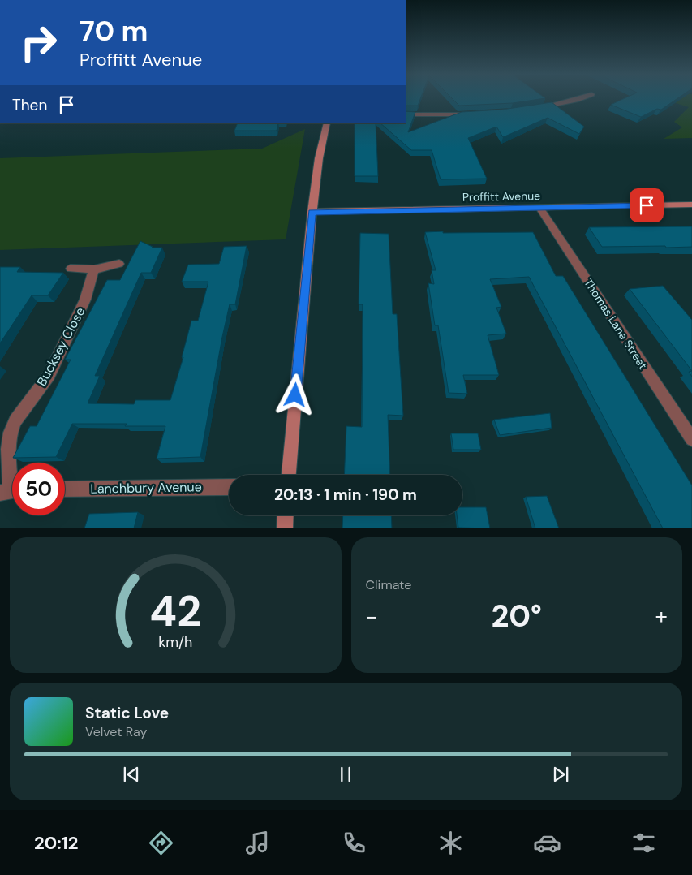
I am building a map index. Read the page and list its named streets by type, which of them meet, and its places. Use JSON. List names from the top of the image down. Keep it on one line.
{"streets":{"main road":["Proffitt Avenue"],"street":["Thomas Lane Street","Bucksey Close","Lanchbury Avenue"]},"crossings":[["Proffitt Avenue","Thomas Lane Street"]],"page":{"turn":["70 m","Proffitt Avenue"],"then":"Then","limit":"50","trip":"20:13 · 1 min · 190 m","tile":"Climate","heat":["−","20°","+"],"song":["Static Love","Velvet Ray"],"tabs":"20:12","gauge":["42","km/h"]}}
